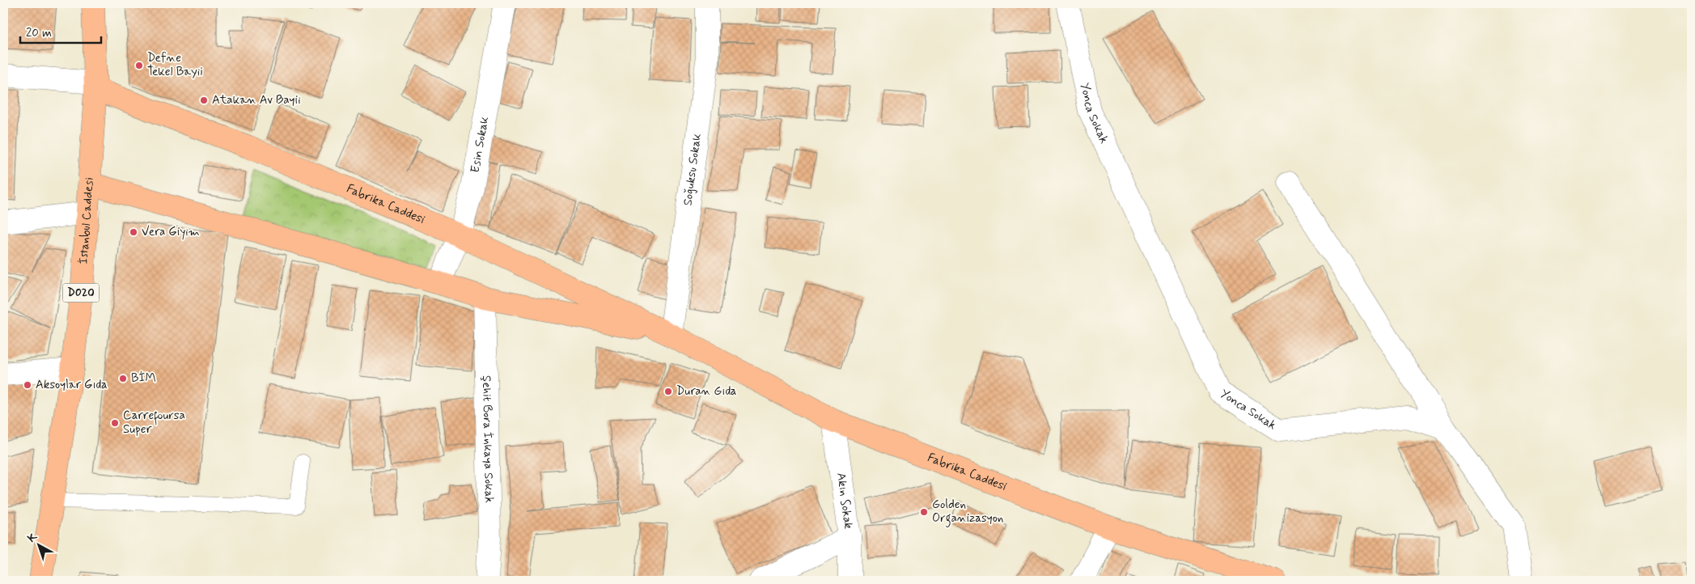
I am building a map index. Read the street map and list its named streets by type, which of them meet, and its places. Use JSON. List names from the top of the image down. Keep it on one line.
{"streets":{"main road":["Fabrika Caddesi","İstanbul Caddesi","D020"],"street":["Yonca Sokak","Esin Sokak","Soğuksu Sokak","Şehit Bora İnkaya Sokak","Akın Sokak"]},"crossings":[["Esin Sokak","Fabrika Caddesi"],["Soğuksu Sokak","Fabrika Caddesi"],["Fabrika Caddesi","İstanbul Caddesi"],["Fabrika Caddesi","Şehit Bora İnkaya Sokak"],["Fabrika Caddesi","Akın Sokak"]],"places":["Defne Tekel Bayii","Atakan Av Bayii","Vera Giyim","BİM","Aksoylar Gıda","Duran Gıda","Carrefoursa Super","Golden Organizasyon"],"scale_bar":"20 m","north":"top left"}
